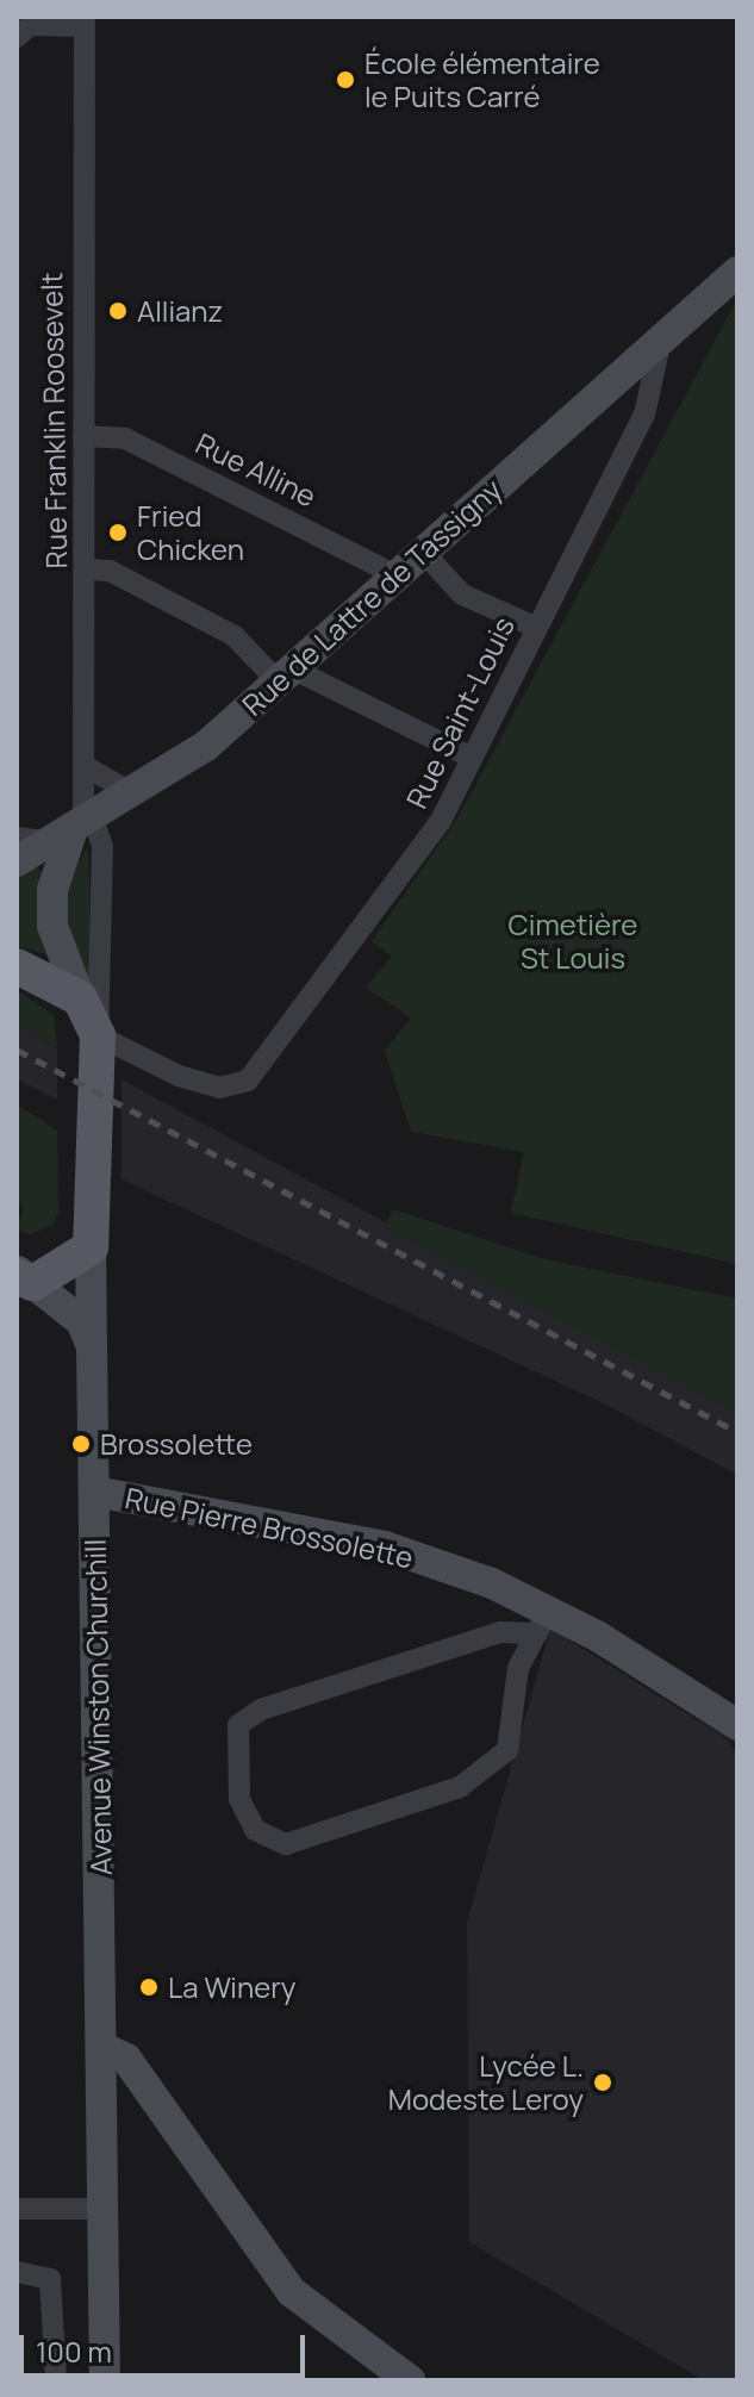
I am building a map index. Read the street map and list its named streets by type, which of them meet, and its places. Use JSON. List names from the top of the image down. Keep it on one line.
{"streets":{"main road":["Rue de Lattre de Tassigny","Rue Pierre Brossolette","Avenue Winston Churchill"],"street":["Rue Franklin Roosevelt","Rue Alline","Rue Saint-Louis"]},"crossings":[["Rue Franklin Roosevelt","Rue Alline"],["Rue Franklin Roosevelt","Rue de Lattre de Tassigny"],["Rue Franklin Roosevelt","Rue Saint-Louis"],["Rue Franklin Roosevelt","Avenue Winston Churchill"],["Rue Alline","Rue de Lattre de Tassigny"],["Rue de Lattre de Tassigny","Rue Saint-Louis"],["Rue Saint-Louis","Avenue Winston Churchill"],["Rue Pierre Brossolette","Avenue Winston Churchill"]],"parks":["Cimetière St Louis"],"places":["École élémentaire le Puits Carré","Allianz","Fried Chicken","Brossolette","La Winery","Lycée L. Modeste Leroy"],"scale_bar":"100 m"}
